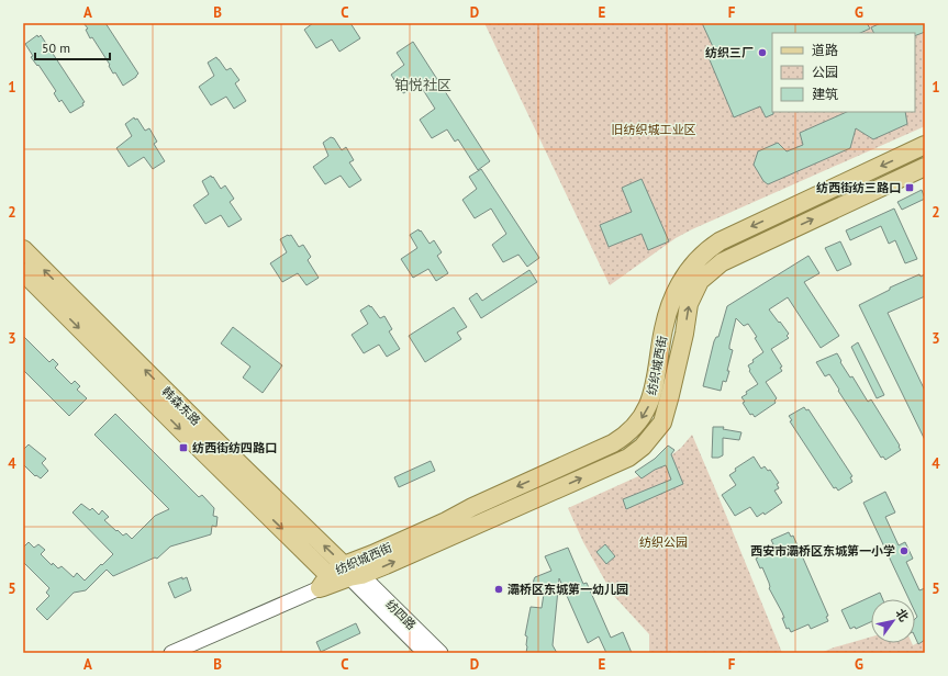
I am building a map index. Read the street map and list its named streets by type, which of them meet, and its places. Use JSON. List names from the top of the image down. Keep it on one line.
{"streets":{"main road":["纺织城西街","韩森东路"],"street":["纺四路"]},"crossings":[["纺织城西街","韩森东路"],["纺织城西街","纺四路"],["韩森东路","纺四路"]],"districts":["铂悦社区"],"parks":["旧纺织城工业区","纺织公园"],"places":{"other":["纺织三厂","西安市灞桥区东城第一小学","灞桥区东城第一幼儿园"],"transit":["纺西街纺三路口","纺西街纺四路口"]},"legend":["道路","公园","建筑"],"scale_bar":"50 m","north":"top right","grid":{"columns":["A","B","C","D","E","F","G"],"rows":["1","2","3","4","5"]}}
